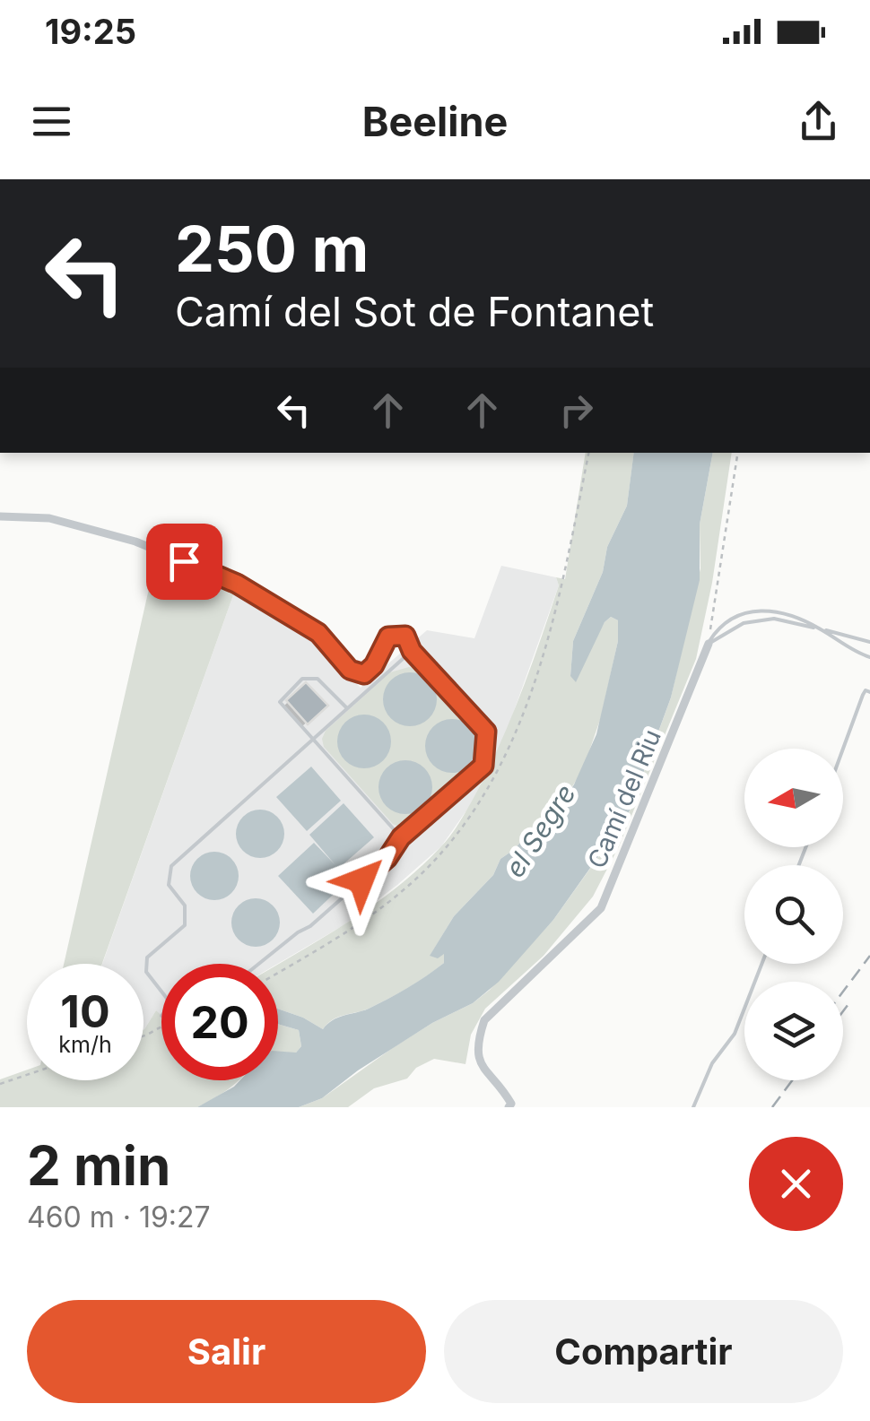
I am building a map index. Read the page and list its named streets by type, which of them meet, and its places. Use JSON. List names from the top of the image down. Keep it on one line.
{"streets":{"street":["Camí del Riu"]},"water":["el Segre"],"north":"left","page":{"status":"19:25","header":"Beeline","turn":["250 m","Camí del Sot de Fontanet"],"speed":"10 km/h","limit":"20","heading":["2 min","460 m · 19:27"],"buttons":["Salir","Compartir"]}}
